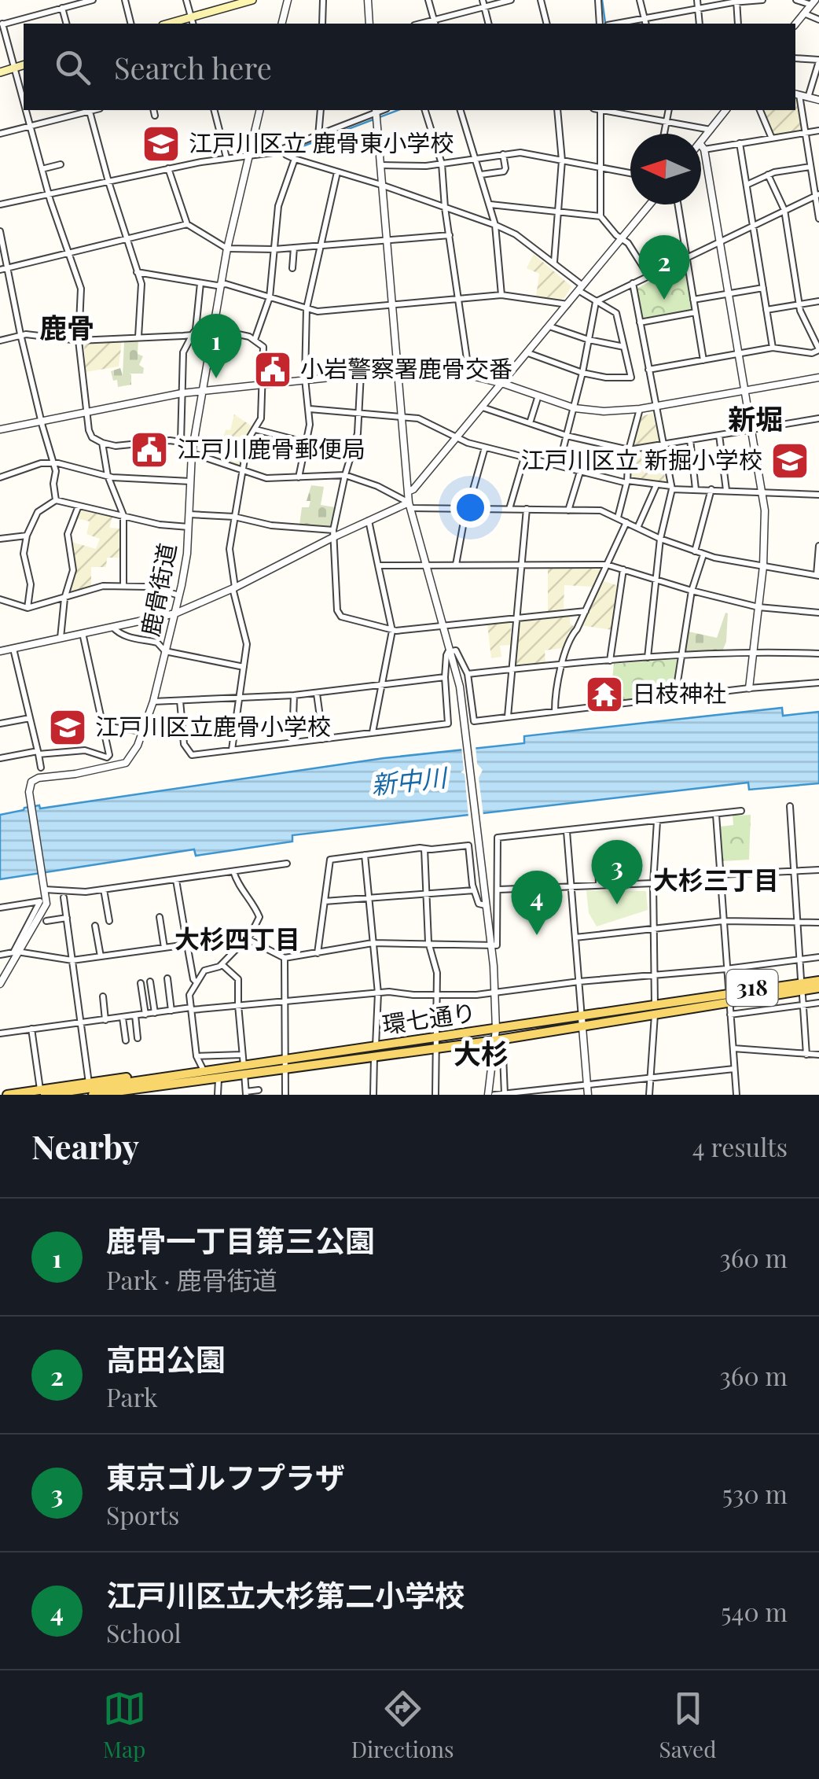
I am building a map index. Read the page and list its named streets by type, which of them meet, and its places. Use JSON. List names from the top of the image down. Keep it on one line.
{"streets":{"main road":["318","環七通り"],"street":["鹿骨街道"]},"crossings":[["318","環七通り"]],"districts":["鹿骨","新堀","大杉三丁目","大杉四丁目","大杉"],"water":["新中川"],"places":{"school or university":["江戸川区立 鹿骨東小学校","江戸川区立 新掘小学校","江戸川区立鹿骨小学校"],"public building":["小岩警察署鹿骨交番","江戸川鹿骨郵便局"],"temple":["日枝神社"]},"north":"left","page":{"search":"Search here","pins":["2","1","3","4"],"heading":["Nearby","4 results"],"list":[{"mark":"1","name":"鹿骨一丁目第三公園","note":"Park · 鹿骨街道","value":"360 m"},{"mark":"2","name":"高田公園","note":"Park","value":"360 m"},{"mark":"3","name":"東京ゴルフプラザ","note":"Sports","value":"530 m"},{"mark":"4","name":"江戸川区立大杉第二小学校","note":"School","value":"540 m"}],"nav":["Map","Directions","Saved"]}}
